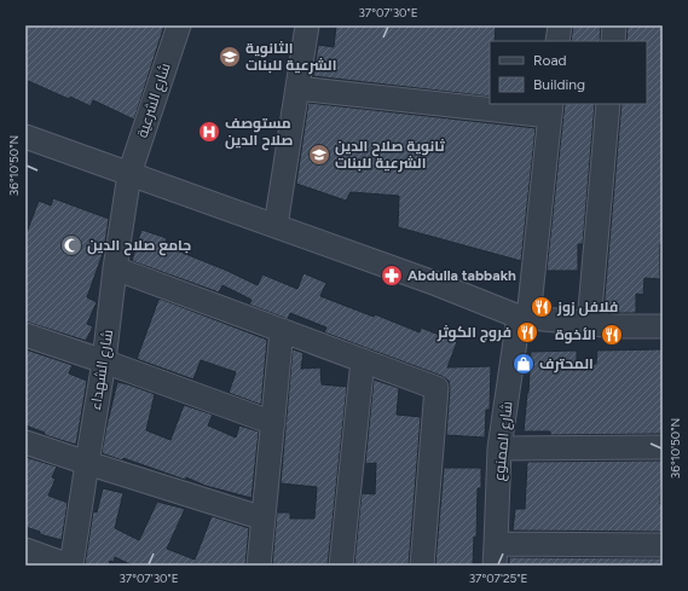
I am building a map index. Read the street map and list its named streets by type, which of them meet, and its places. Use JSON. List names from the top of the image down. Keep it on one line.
{"streets":{"street":["شارع الشرعية","شارع الشهداء","شارع الممنوع"]},"crossings":[["شارع الشرعية","شارع الشهداء"]],"places":{"school or university":["الثانوية الشرعية للبنات","ثانوية صلاح الدين الشرعية للبنات"],"hospital":["مستوصف صلاح الدين"],"mosque":["جامع صلاح الدين"],"pharmacy":["Abdulla tabbakh"],"restaurant":["فلافل زوز","فروج الكوثر","الأخوة"],"shop":["المحترف"]},"legend":["Road","Building"],"coordinates":["37°07'30\"E","36°10'50\"N","37°07'25\"E"]}
